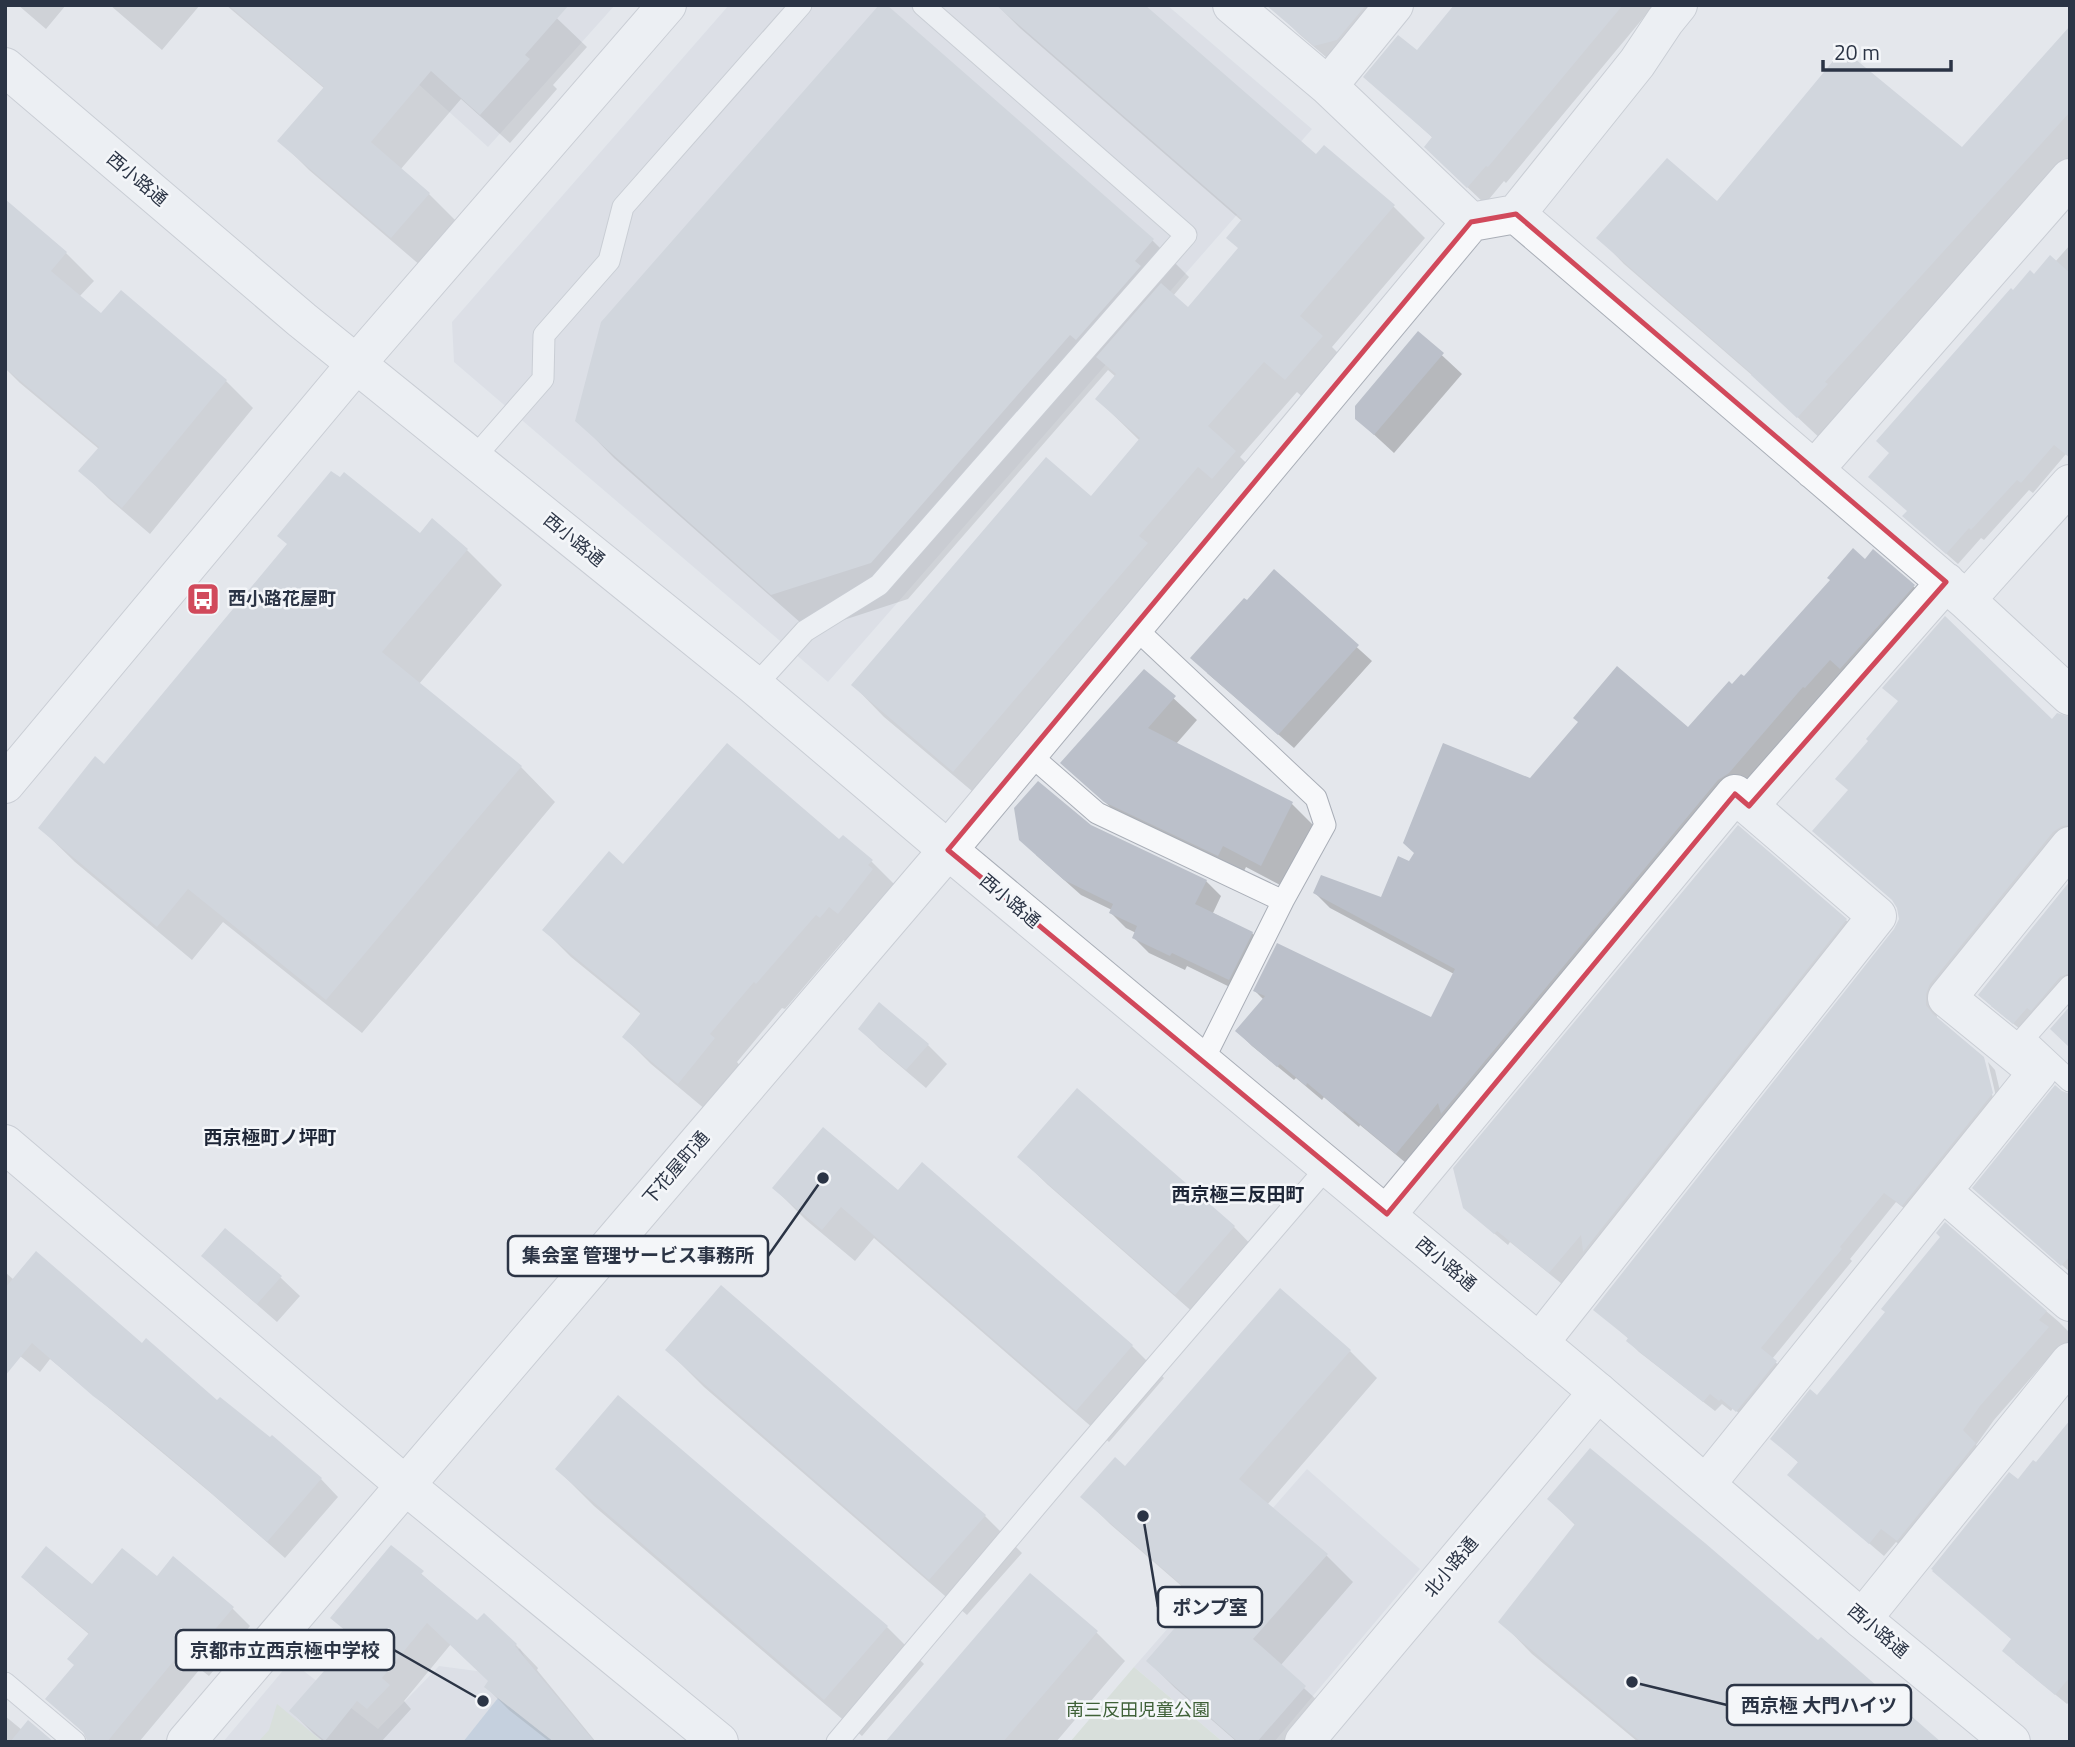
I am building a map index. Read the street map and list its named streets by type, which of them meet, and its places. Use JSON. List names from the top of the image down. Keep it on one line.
{"streets":{"street":["西小路通","下花屋町通","北小路通"]},"crossings":[["西小路通","下花屋町通"],["西小路通","北小路通"]],"districts":["西京極町ノ坪町","西京極三反田町"],"parks":["南三反田児童公園"],"places":{"bus stop":["西小路花屋町"],"other":["集会室 管理サービス事務所","ポンプ室","西京極 大門ハイツ","京都市立西京極中学校"]},"scale_bar":"20 m"}
